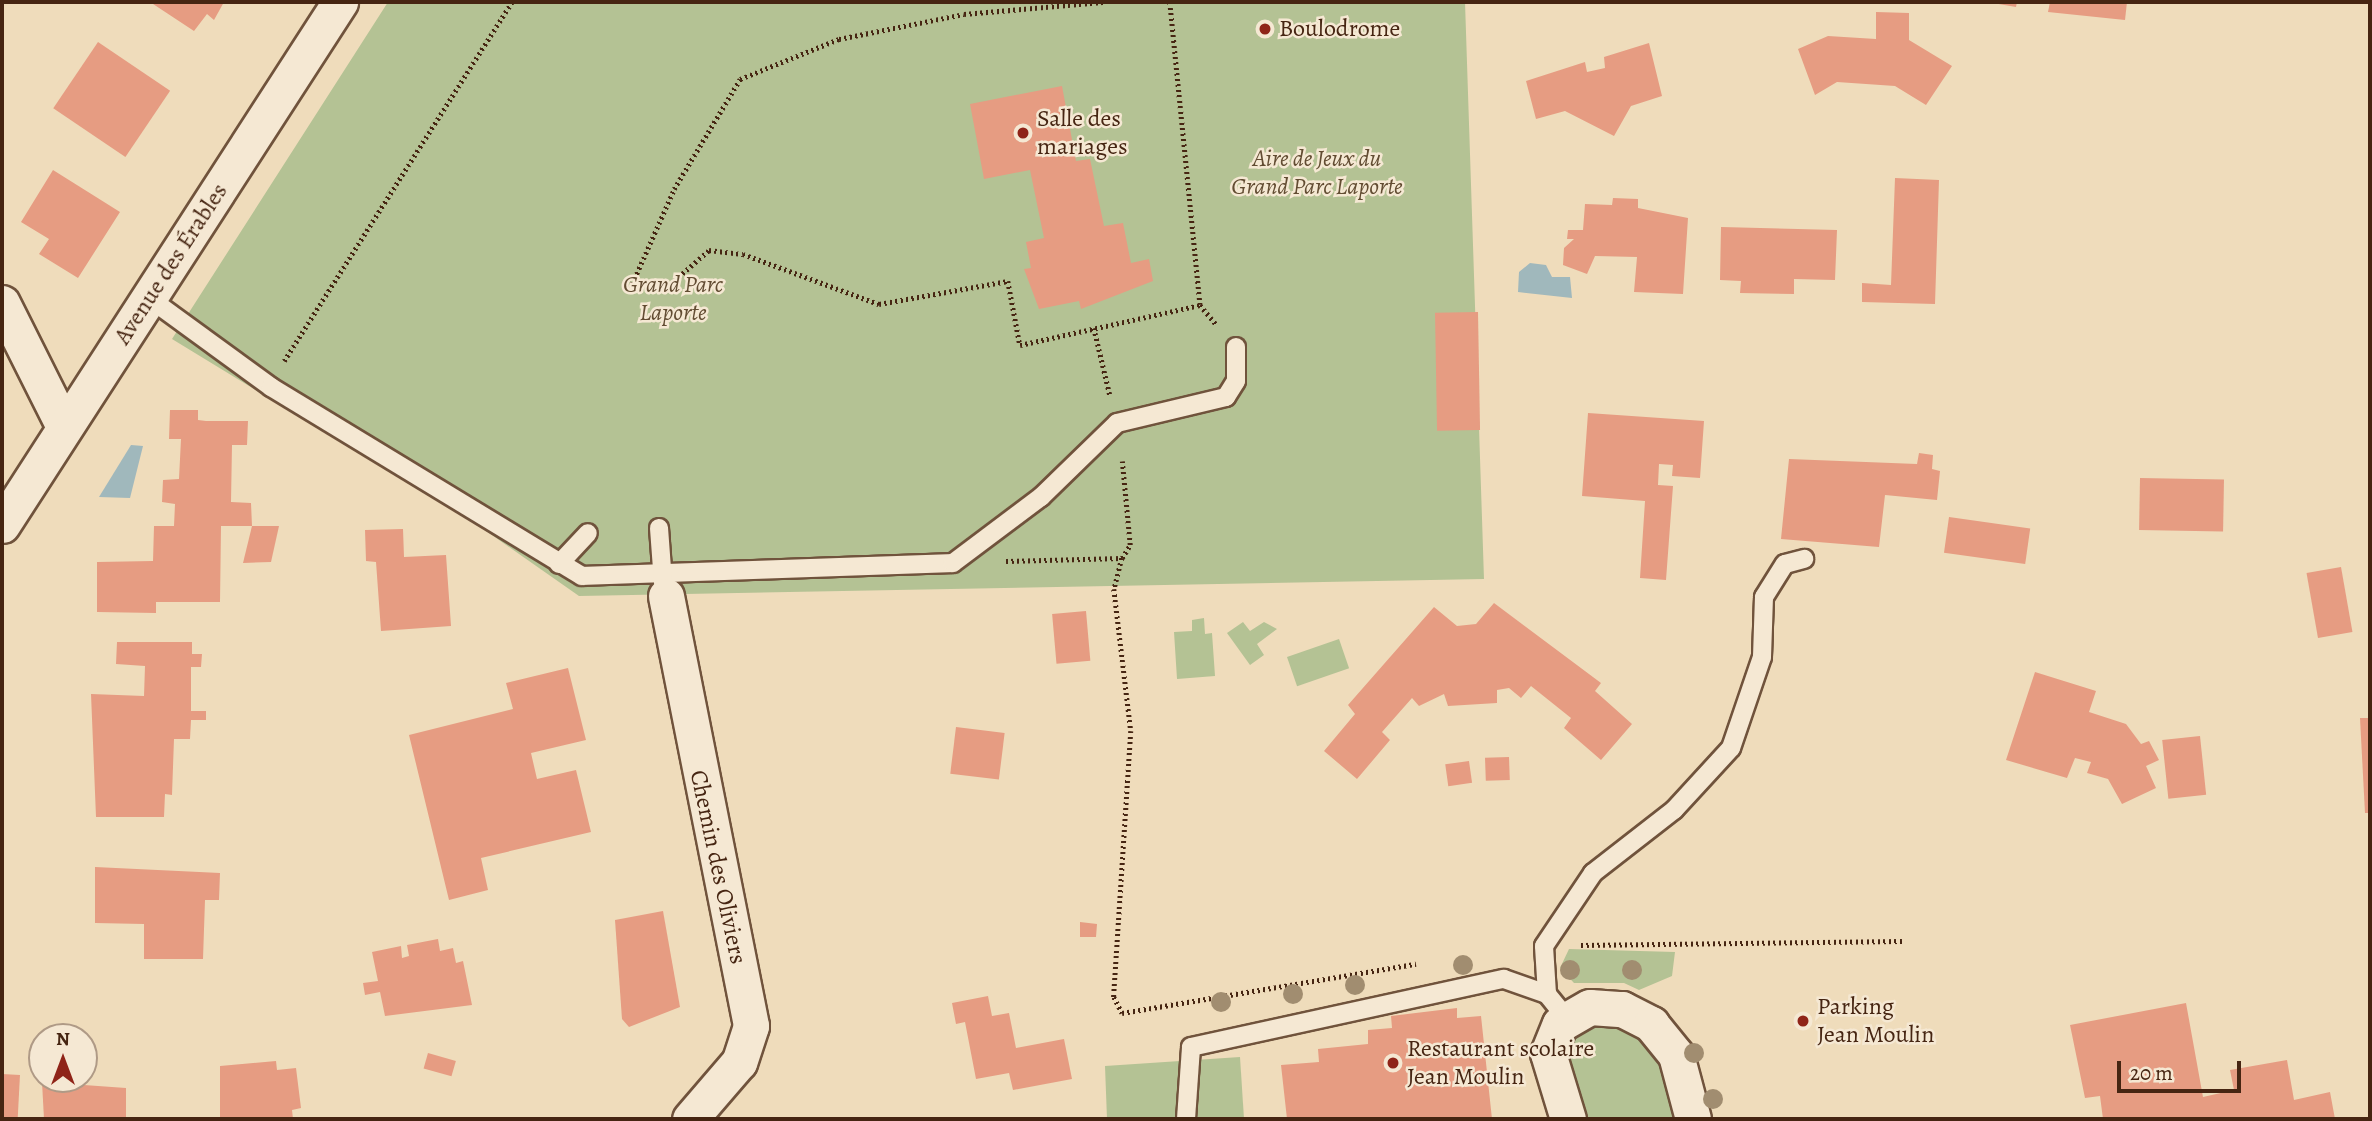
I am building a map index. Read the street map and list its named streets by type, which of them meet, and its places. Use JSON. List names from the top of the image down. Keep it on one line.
{"streets":{"street":["Avenue des Érables","Chemin des Oliviers"]},"parks":["Aire de Jeux du Grand Parc Laporte","Grand Parc Laporte"],"places":["Boulodrome","Salle des mariages","Parking Jean Moulin","Restaurant scolaire Jean Moulin"],"scale_bar":"20 m","north":"top"}
